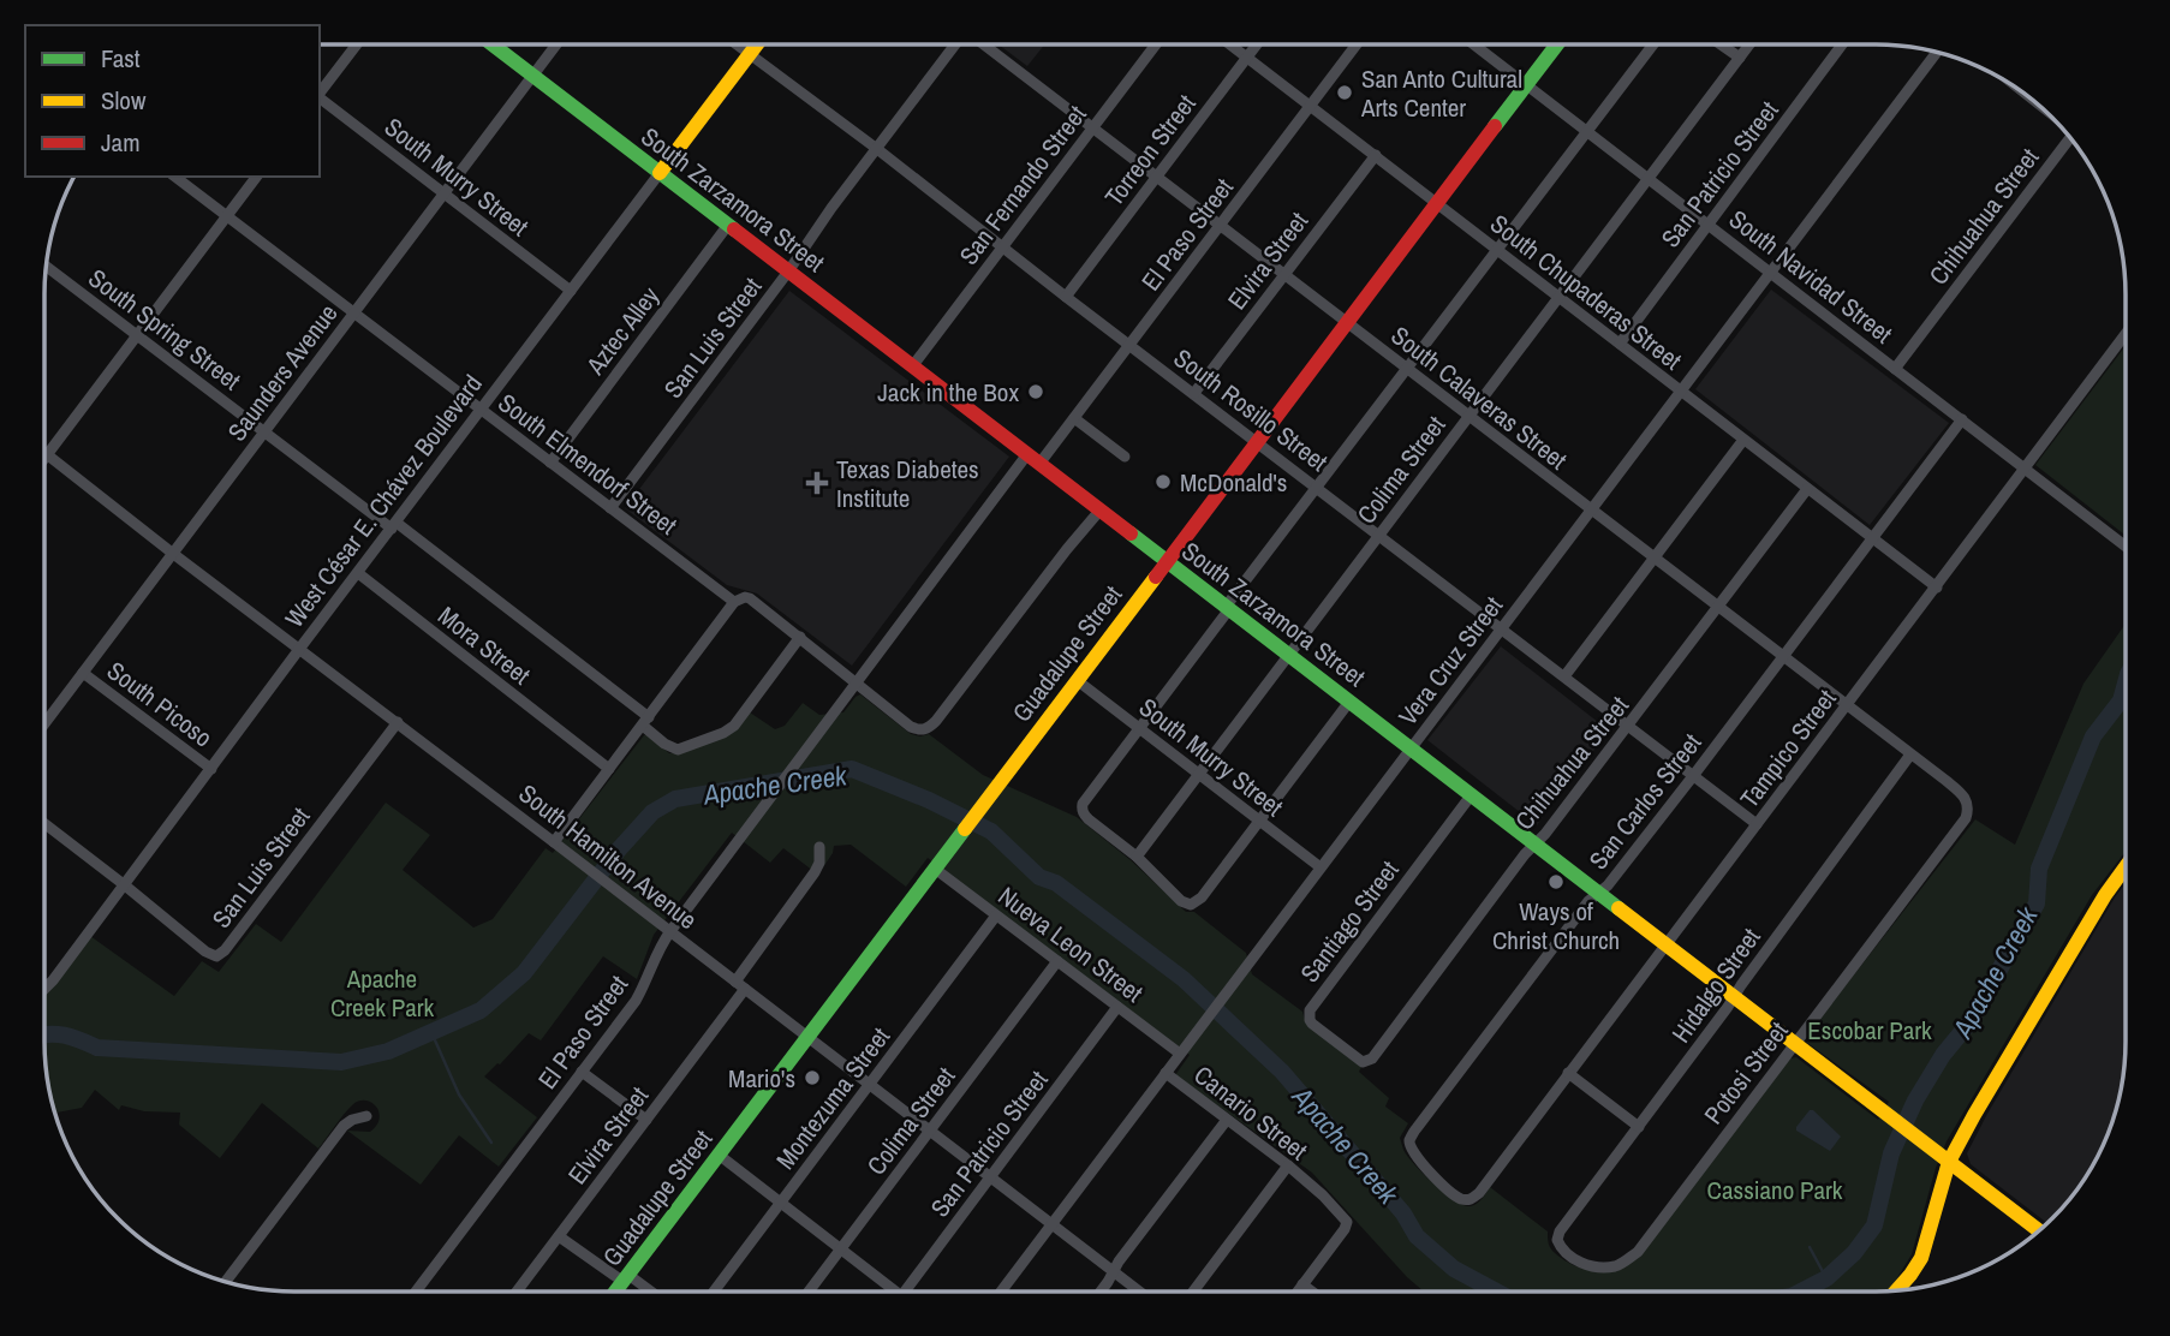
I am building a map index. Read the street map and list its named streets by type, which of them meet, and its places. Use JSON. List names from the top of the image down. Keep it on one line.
{"streets":{"main road":["South Zarzamora Street","West César E. Chávez Boulevard","Guadalupe Street"],"street":["Torreon Street","San Patricio Street","South Murry Street","San Fernando Street","Chihuahua Street","El Paso Street","Elvira Street","South Navidad Street","South Chupaderas Street","South Spring Street","Aztec Alley","San Luis Street","Saunders Avenue","South Calaveras Street","South Rosillo Street","South Elmendorf Street","Colima Street","Mora Street","Vera Cruz Street","South Picoso","Tampico Street","San Carlos Street","South Hamilton Avenue","Santiago Street","Nueva Leon Street","Hidalgo Street","Potosi Street","Montezuma Street","Canario Street"]},"crossings":[["Torreon Street","South Chupaderas Street"],["Torreon Street","South Calaveras Street"],["Torreon Street","South Rosillo Street"],["San Patricio Street","South Navidad Street"],["San Patricio Street","South Chupaderas Street"],["San Patricio Street","South Hamilton Avenue"],["San Patricio Street","Nueva Leon Street"],["South Murry Street","Saunders Avenue"],["South Murry Street","Colima Street"],["South Murry Street","West César E. Chávez Boulevard"],["South Murry Street","Guadalupe Street"],["South Murry Street","Vera Cruz Street"],["San Fernando Street","South Zarzamora Street"],["San Fernando Street","South Calaveras Street"],["San Fernando Street","South Rosillo Street"],["South Zarzamora Street","Chihuahua Street"],["South Zarzamora Street","El Paso Street"],["South Zarzamora Street","Aztec Alley"],["South Zarzamora Street","San Luis Street"],["South Zarzamora Street","Saunders Avenue"],["South Zarzamora Street","South Elmendorf Street"],["South Zarzamora Street","Colima Street"],["South Zarzamora Street","West César E. Chávez Boulevard"],["South Zarzamora Street","Guadalupe Street"],["South Zarzamora Street","Vera Cruz Street"],["South Zarzamora Street","Tampico Street"],["South Zarzamora Street","San Carlos Street"],["South Zarzamora Street","Santiago Street"],["South Zarzamora Street","Hidalgo Street"],["South Zarzamora Street","Potosi Street"],["Chihuahua Street","South Navidad Street"],["Chihuahua Street","South Chupaderas Street"],["Chihuahua Street","South Calaveras Street"],["Chihuahua Street","South Rosillo Street"],["Chihuahua Street","Santiago Street"],["El Paso Street","South Chupaderas Street"],["El Paso Street","South Calaveras Street"],["El Paso Street","South Rosillo Street"],["El Paso Street","South Elmendorf Street"],["El Paso Street","South Hamilton Avenue"],["Elvira Street","South Chupaderas Street"],["Elvira Street","South Calaveras Street"],["Elvira Street","South Rosillo Street"],["Elvira Street","South Hamilton Avenue"],["South Navidad Street","Colima Street"],["South Navidad Street","Guadalupe Street"],["South Navidad Street","Vera Cruz Street"],["South Navidad Street","Tampico Street"],["South Navidad Street","San Carlos Street"],["South Chupaderas Street","Colima Street"],["South Chupaderas Street","Guadalupe Street"],["South Chupaderas Street","Vera Cruz Street"],["South Chupaderas Street","Tampico Street"],["South Chupaderas Street","San Carlos Street"],["South Spring Street","Saunders Avenue"],["South Spring Street","South Elmendorf Street"],["South Spring Street","West César E. Chávez Boulevard"],["Aztec Alley","South Elmendorf Street"],["San Luis Street","South Rosillo Street"],["San Luis Street","South Elmendorf Street"],["San Luis Street","West César E. Chávez Boulevard"],["San Luis Street","South Hamilton Avenue"],["Saunders Avenue","South Elmendorf Street"],["Saunders Avenue","South Picoso"],["Saunders Avenue","South Hamilton Avenue"],["South Calaveras Street","Colima Street"],["South Calaveras Street","Guadalupe Street"],["South Calaveras Street","Vera Cruz Street"],["South Calaveras Street","Tampico Street"],["South Calaveras Street","San Carlos Street"],["South Calaveras Street","Hidalgo Street"],["South Calaveras Street","Potosi Street"],["South Rosillo Street","Colima Street"],["South Rosillo Street","West César E. Chávez Boulevard"],["South Rosillo Street","Guadalupe Street"],["South Rosillo Street","Vera Cruz Street"],["South Rosillo Street","Tampico Street"],["South Rosillo Street","San Carlos Street"],["South Elmendorf Street","West César E. Chávez Boulevard"],["Colima Street","South Hamilton Avenue"],["Colima Street","Nueva Leon Street"],["West César E. Chávez Boulevard","Mora Street"],["West César E. Chávez Boulevard","South Picoso"],["West César E. Chávez Boulevard","South Hamilton Avenue"],["Guadalupe Street","South Hamilton Avenue"],["Guadalupe Street","Nueva Leon Street"],["Vera Cruz Street","South Hamilton Avenue"],["Vera Cruz Street","Nueva Leon Street"],["Vera Cruz Street","Canario Street"],["Tampico Street","San Carlos Street"],["South Hamilton Avenue","Montezuma Street"],["Nueva Leon Street","Montezuma Street"],["Hidalgo Street","Potosi Street"]],"water":["Apache Creek"],"parks":["Apache Creek Park","Escobar Park","Cassiano Park"],"places":{"other":["San Anto Cultural Arts Center","Jack in the Box","McDonald's","Ways of Christ Church","Mario's"],"health":["Texas Diabetes Institute"]},"legend":["Fast","Slow","Jam"]}
